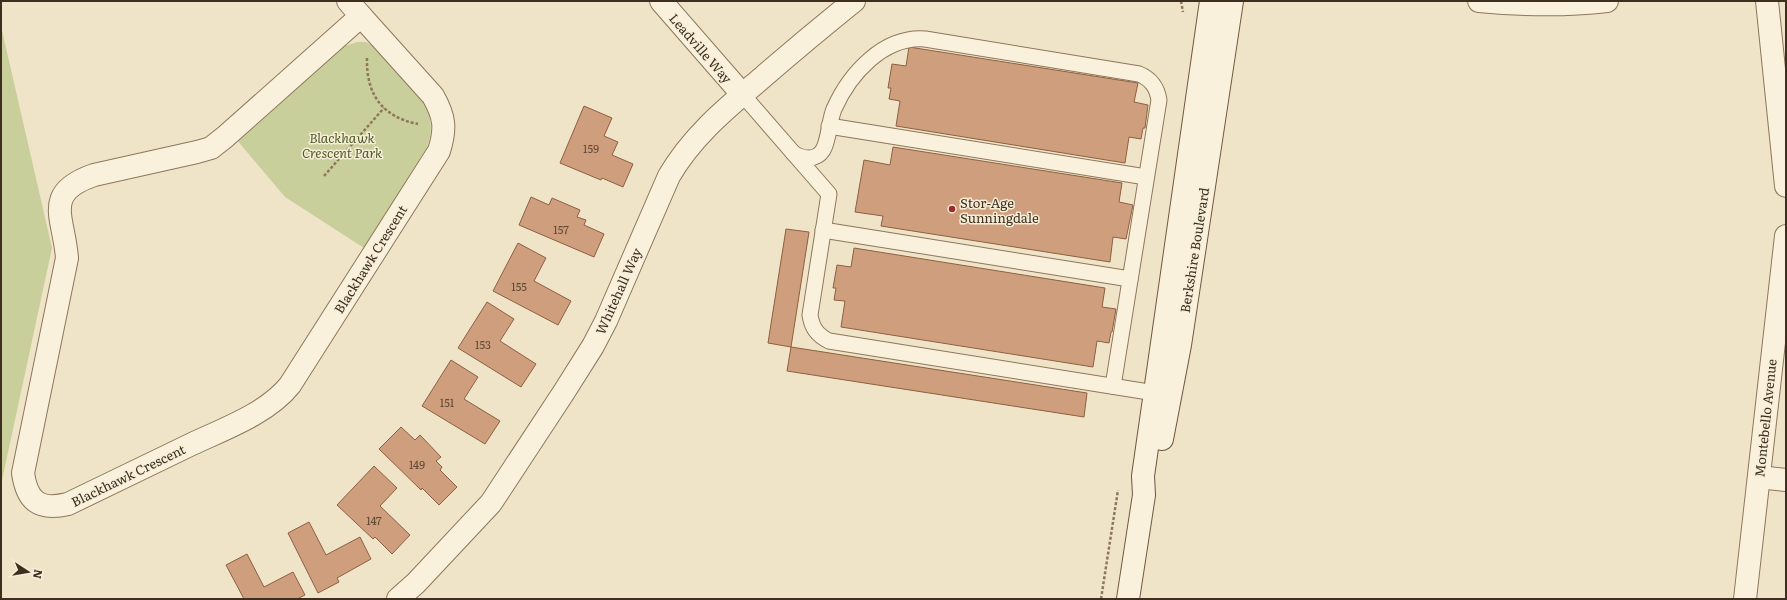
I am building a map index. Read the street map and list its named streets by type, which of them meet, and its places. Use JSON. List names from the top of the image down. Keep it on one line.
{"streets":{"street":["Leadville Way","Berkshire Boulevard","Blackhawk Crescent","Whitehall Way","Montebello Avenue"]},"crossings":[["Leadville Way","Whitehall Way"]],"parks":["Blackhawk Crescent Park"],"places":["Stor-Age Sunningdale"],"house_numbers":["159","157","155","153","151","149","147"],"north":"right"}
